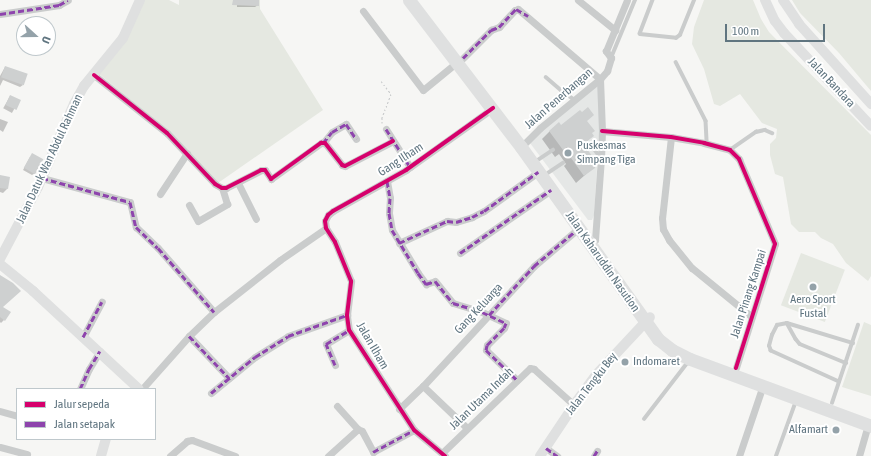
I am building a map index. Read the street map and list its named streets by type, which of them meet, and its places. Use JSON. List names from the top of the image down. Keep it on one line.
{"streets":{"highway":["Jalan Kaharuddin Nasution"],"street":["Jalan Bandara","Jalan Penerbangan","Jalan Datuk Wan Abdul Rahman","Gang Ilham","Jalan Pinang Kampai","Gang Keluarga","Jalan Ilham","Jalan Tengku Bey","Jalan Utama Indah"]},"crossings":[["Jalan Penerbangan","Jalan Kaharuddin Nasution"],["Gang Ilham","Jalan Kaharuddin Nasution"],["Gang Ilham","Jalan Ilham"],["Jalan Kaharuddin Nasution","Jalan Pinang Kampai"],["Jalan Kaharuddin Nasution","Gang Keluarga"],["Jalan Kaharuddin Nasution","Jalan Tengku Bey"],["Gang Keluarga","Jalan Ilham"],["Jalan Ilham","Jalan Utama Indah"],["Jalan Tengku Bey","Jalan Utama Indah"]],"places":["Puskesmas Simpang Tiga","Aero Sport Fustal","Indomaret","Alfamart"],"legend":["Jalur sepeda","Jalan setapak"],"scale_bar":"100 m","north":"right"}
